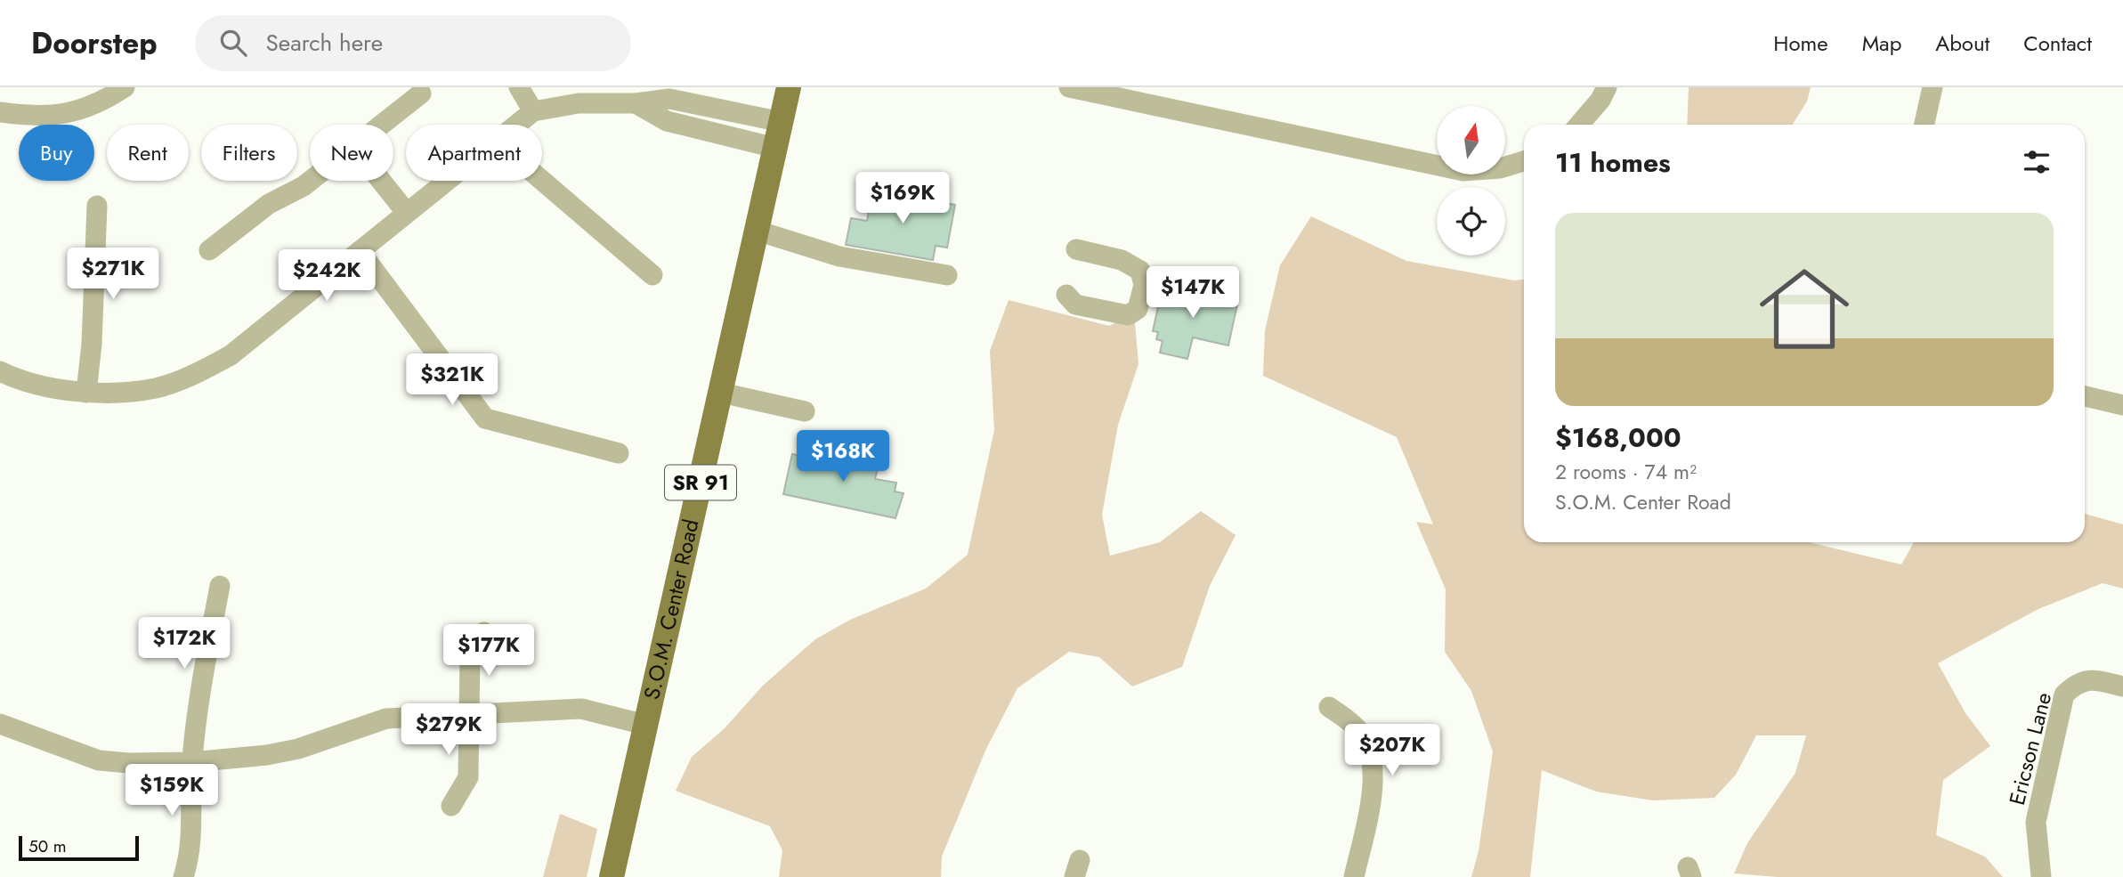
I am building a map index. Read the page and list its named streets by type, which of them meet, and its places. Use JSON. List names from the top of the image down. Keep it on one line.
{"streets":{"main road":["SR 91","S.O.M. Center Road"],"street":["Ericson Lane"]},"scale_bar":"50 m","north":"top","page":{"header":"Doorstep","search":"Search here","nav":["Home","Map","About","Contact"],"chip":["Buy","Rent","Filters","New","Apartment"],"heading":"11 homes","price":["$169K","$271K","$242K","$147K","$321K","$168K","$172K","$177K","$279K","$207K","$159K"],"list":[{"name":"$168,000","note":"2 rooms · 74 m² · S.O.M. Center Road"}],"scale":"50 m"}}
